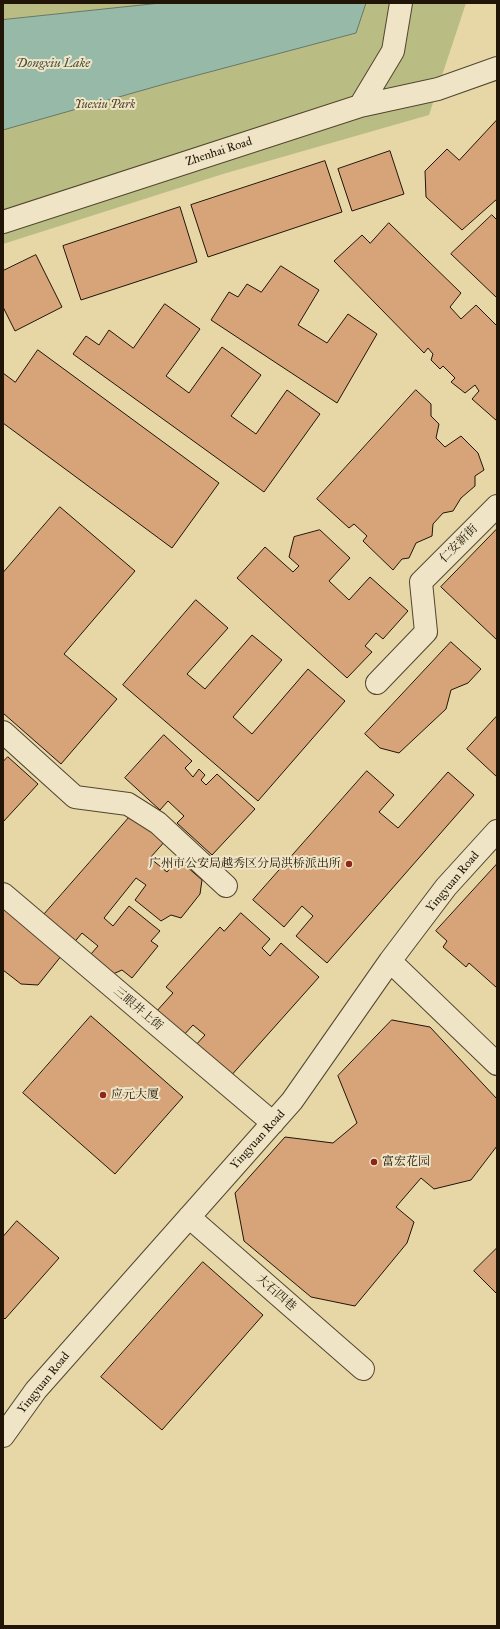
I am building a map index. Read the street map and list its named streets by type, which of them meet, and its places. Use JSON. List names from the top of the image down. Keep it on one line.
{"streets":{"street":["Zhenhai Road","仁安新街","Yingyuan Road","三眼井上街","大石四巷"]},"crossings":[["Yingyuan Road","三眼井上街"],["Yingyuan Road","大石四巷"]],"water":["Dongxiu Lake"],"parks":["Yuexiu Park"],"places":["广州市公安局越秀区分局洪桥派出所","应元大厦","富宏花园"]}
